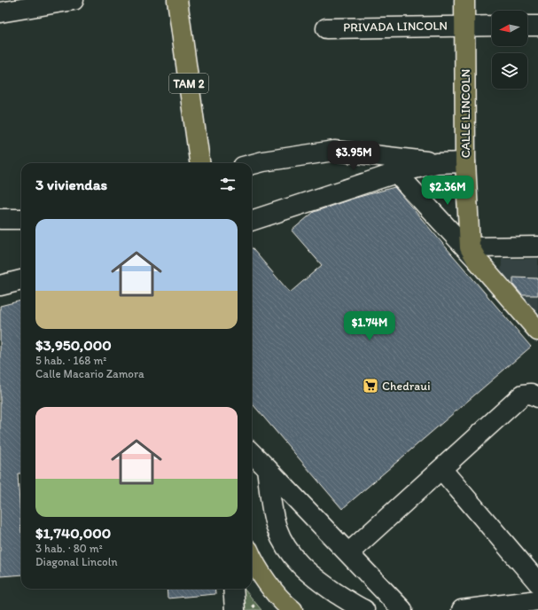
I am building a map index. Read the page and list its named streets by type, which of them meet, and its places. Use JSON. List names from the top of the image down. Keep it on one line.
{"streets":{"main road":["TAM 2","CALLE LINCOLN"],"street":["PRIVADA LINCOLN"]},"crossings":[["PRIVADA LINCOLN","CALLE LINCOLN"]],"places":{"supermarket":["Chedraui"]},"north":"left","page":{"price":["$3.95M","$2.36M","$1.74M"],"heading":"3 viviendas","list":[{"name":"$3,950,000","note":"5 hab. · 168 m² · Calle Macario Zamora"},{"name":"$1,740,000","note":"3 hab. · 80 m² · Diagonal Lincoln"}]}}
